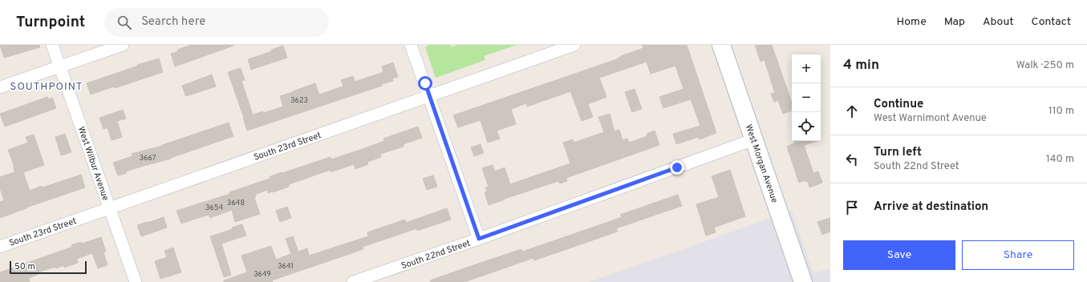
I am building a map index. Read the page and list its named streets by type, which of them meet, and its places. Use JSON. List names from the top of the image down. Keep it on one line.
{"streets":{"street":["South 23rd Street","West Wilbur Avenue","West Morgan Avenue","South 22nd Street"]},"crossings":[["South 23rd Street","West Wilbur Avenue"],["West Morgan Avenue","South 22nd Street"]],"districts":["SOUTHPOINT"],"house_numbers":["3623","3667","3648","3654","3641","3649"],"scale_bar":"50 m","page":{"header":"Turnpoint","search":"Search here","nav":["Home","Map","About","Contact"],"heading":["4 min","Walk · 250 m"],"map_buttons":["+","−"],"list":[["Continue","West Warnimont Avenue","110 m"],["Turn left","South 22nd Street","140 m"],"Arrive at destination"],"buttons":["Save","Share"],"scale":"50 m"}}
